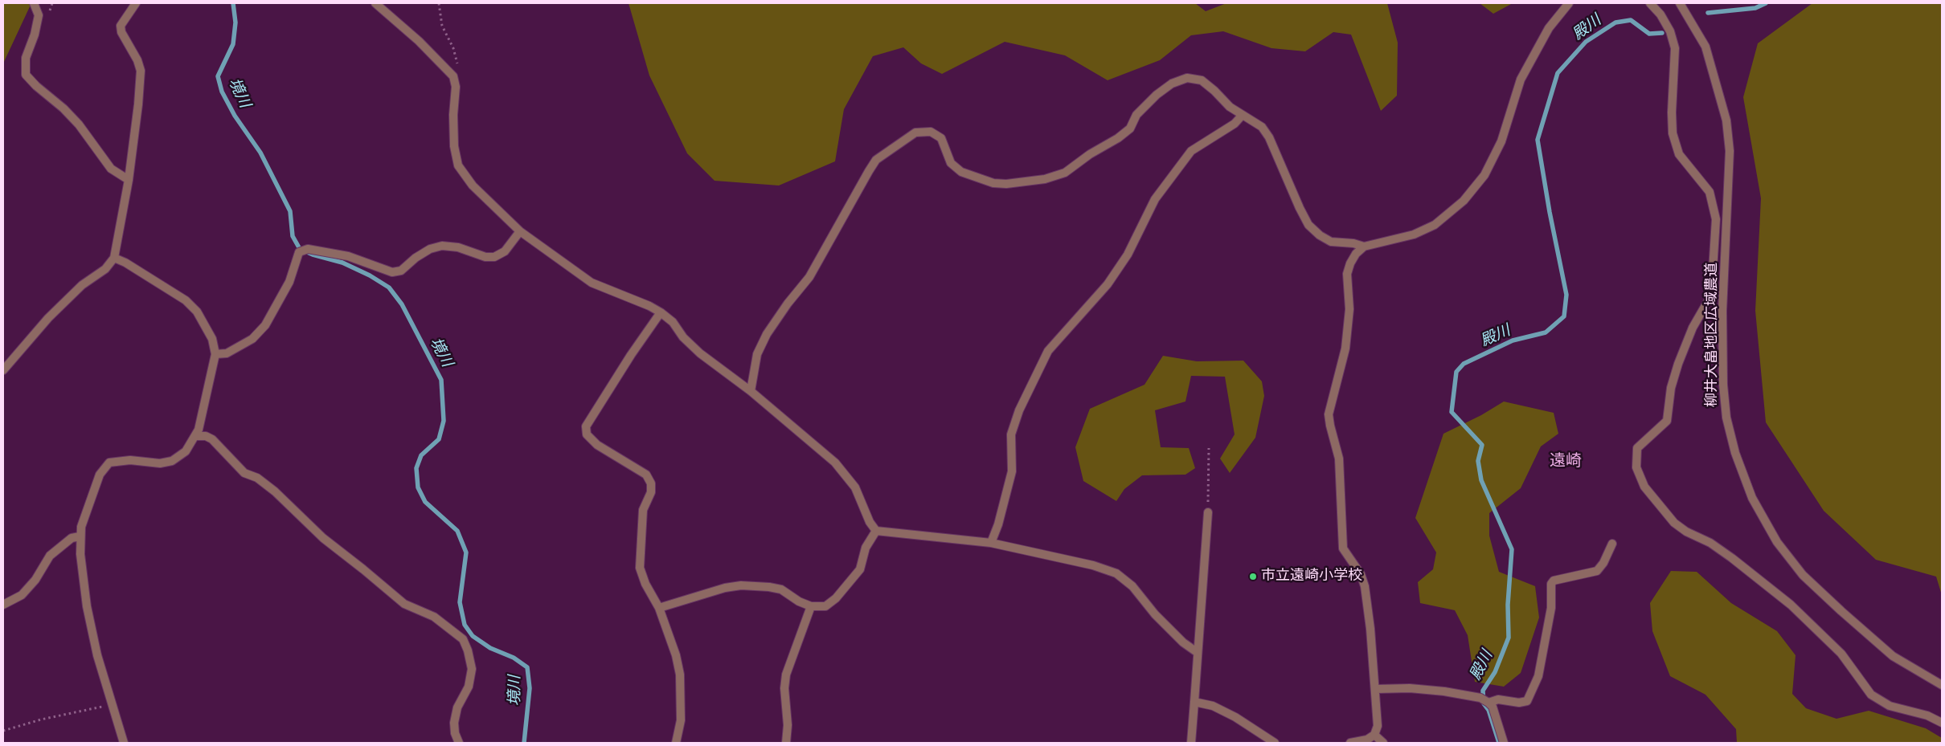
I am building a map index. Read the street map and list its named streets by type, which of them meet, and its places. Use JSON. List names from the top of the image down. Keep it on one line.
{"streets":{"street":["柳井大畠地区広域農道"]},"districts":["遠崎"],"water":["殿川","境川"],"places":["市立遠崎小学校"]}
